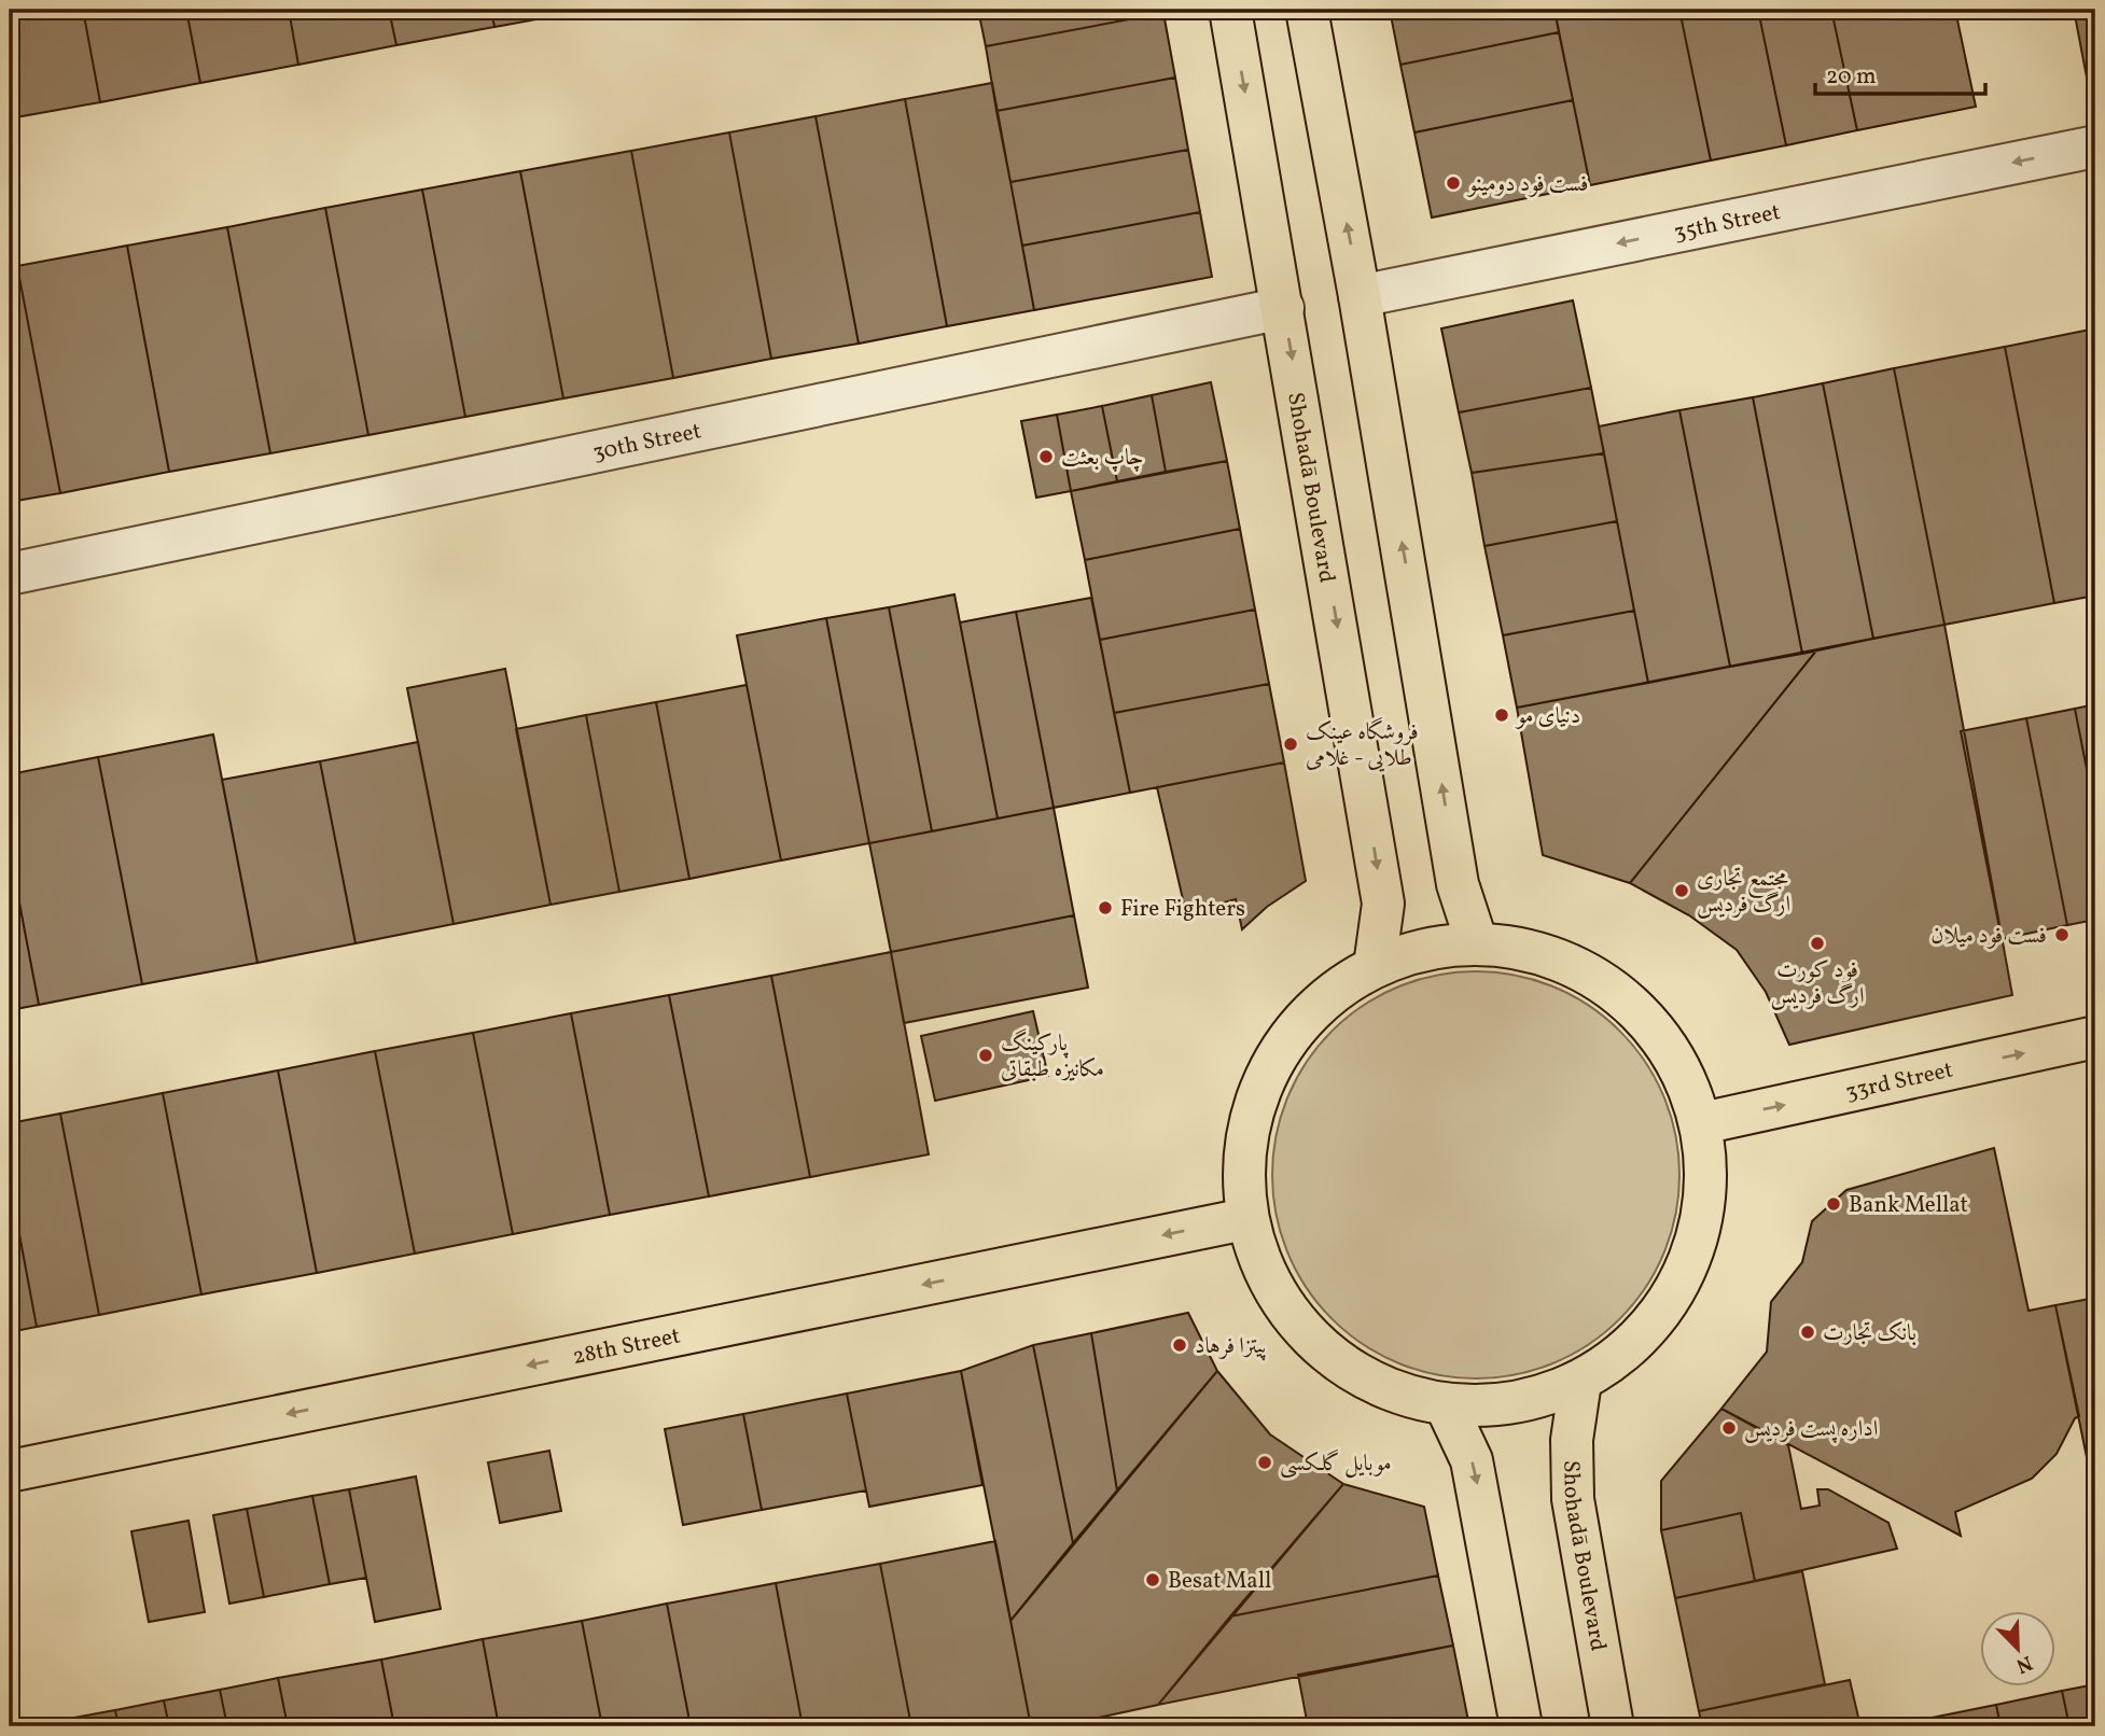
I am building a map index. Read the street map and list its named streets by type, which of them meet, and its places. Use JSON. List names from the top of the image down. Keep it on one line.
{"streets":{"main road":["Shohadā Boulevard","33rd Street","28th Street"],"street":["35th Street","30th Street"]},"crossings":[["30th Street","Shohadā Boulevard"]],"one_way":["35th Street","33rd Street","28th Street"],"places":["فست فود دومینو","چاپ بعثت","دنیای مو","فروشگاه عینک طلایی - غلامی","مجتمع تجاری ارگ فردیس","Fire Fighters","فست فود میلان","فود کورت ارگ فردیس","پارکینگ مکانیزه طبقاتی","Bank Mellat","بانک تجارت","پیتزا فرهاد","اداره پست فردیس","موبایل گلکسی","Besat Mall"],"scale_bar":"20 m","north":"bottom right"}
